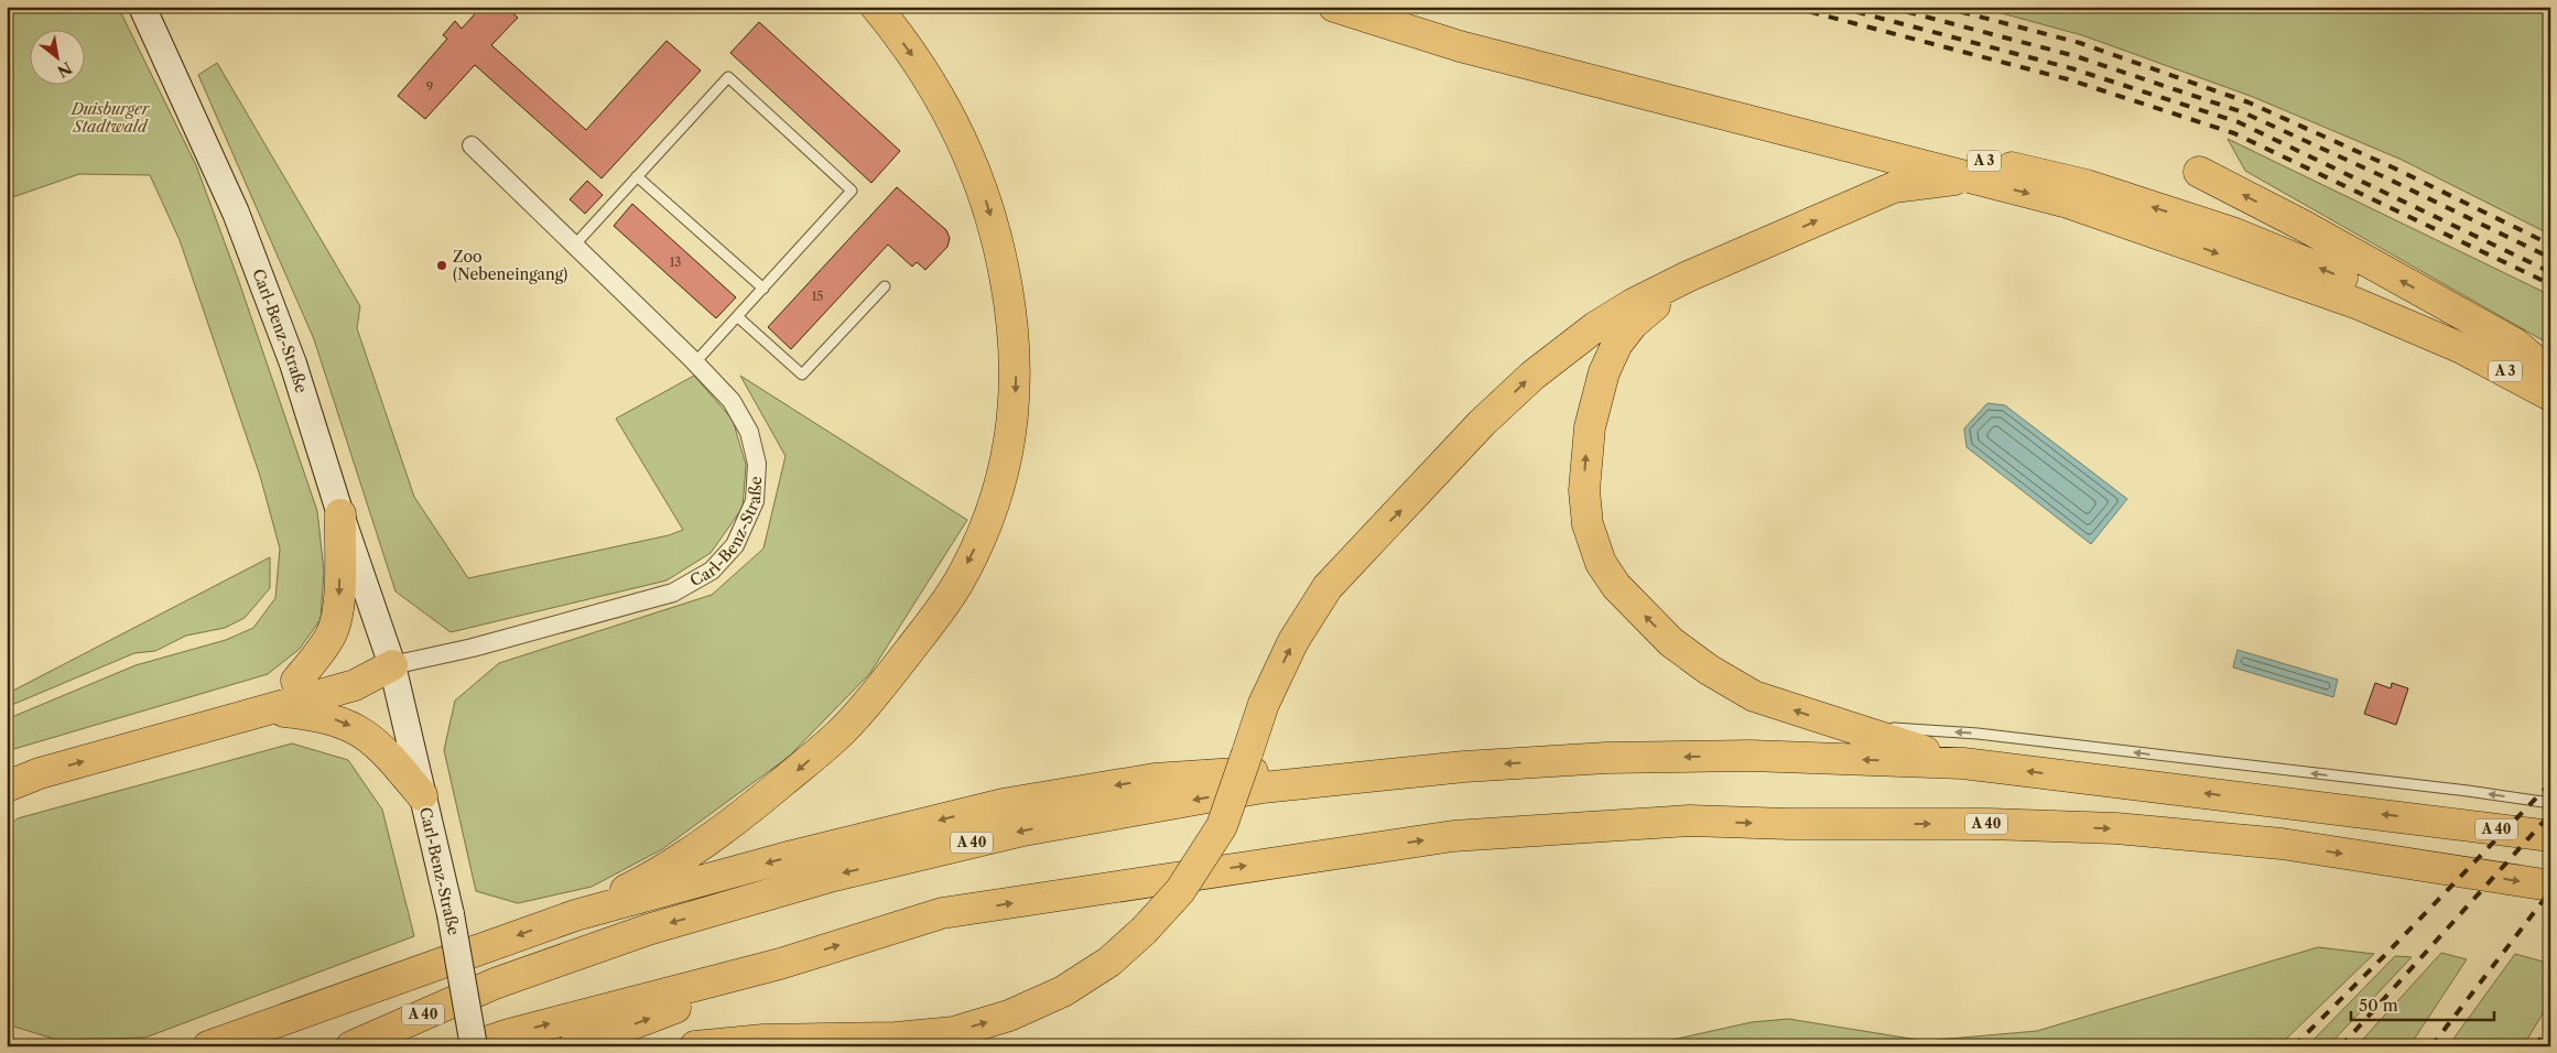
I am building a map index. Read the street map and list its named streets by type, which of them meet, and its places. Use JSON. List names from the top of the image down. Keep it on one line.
{"streets":{"highway":["A 3","A 40"],"main road":["Carl-Benz-Straße"]},"crossings":[["Carl-Benz-Straße","A 40"]],"parks":["Duisburger Stadtwald"],"places":["Zoo (Nebeneingang)"],"house_numbers":["9","13","15"],"scale_bar":"50 m","north":"bottom right"}
